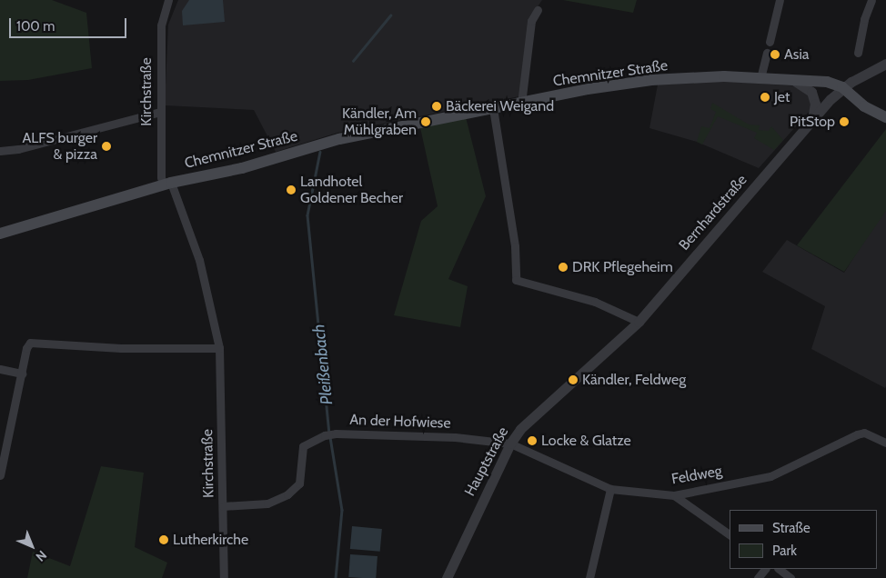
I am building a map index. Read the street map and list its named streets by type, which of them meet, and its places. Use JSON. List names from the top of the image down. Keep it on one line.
{"streets":{"main road":["Chemnitzer Straße"],"street":["Kirchstraße","Bernhardstraße","An der Hofwiese","Hauptstraße","Feldweg"]},"crossings":[["Chemnitzer Straße","Kirchstraße"],["Chemnitzer Straße","Bernhardstraße"],["Kirchstraße","An der Hofwiese"],["Bernhardstraße","Hauptstraße"],["An der Hofwiese","Hauptstraße"],["An der Hofwiese","Feldweg"],["Hauptstraße","Feldweg"]],"water":["Pleißenbach"],"places":["Asia","Jet","Bäckerei Weigand","Kändler, Am Mühlgraben","PitStop","ALFS burger & pizza","Landhotel Goldener Becher","DRK Pflegeheim","Kändler, Feldweg","Locke & Glatze","Lutherkirche"],"legend":["Straße","Park"],"scale_bar":"100 m","north":"bottom right"}
